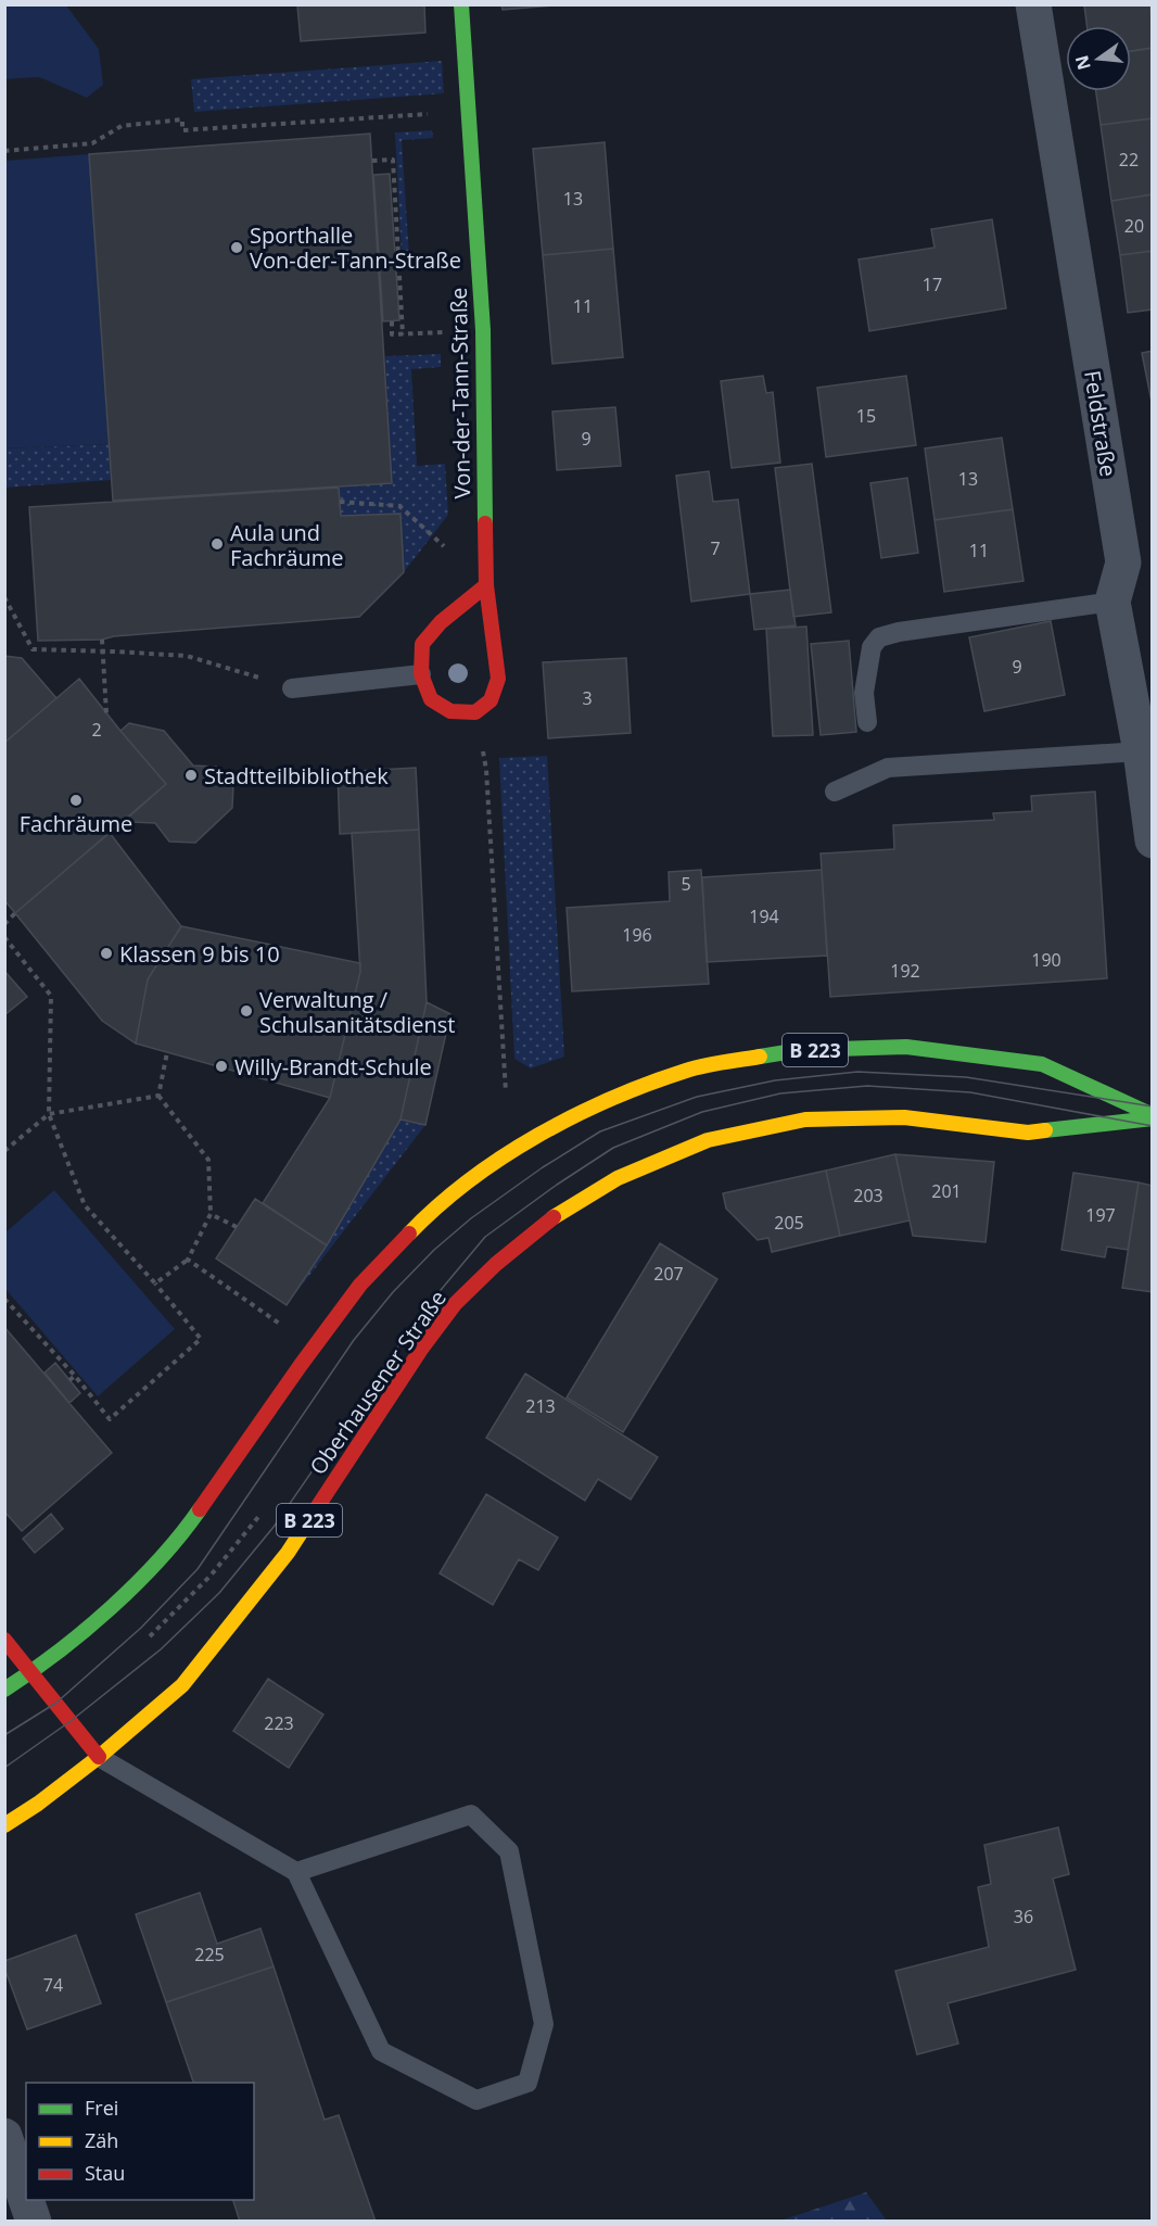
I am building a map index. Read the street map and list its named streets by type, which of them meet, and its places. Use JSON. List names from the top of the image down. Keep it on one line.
{"streets":{"main road":["Von-der-Tann-Straße","B 223","Oberhausener Straße"],"street":["Feldstraße"]},"places":["Sporthalle Von-der-Tann-Straße","Aula und Fachräume","Stadtteilbibliothek","Fachräume","Klassen 9 bis 10","Verwaltung / Schulsanitätsdienst","Willy-Brandt-Schule"],"house_numbers":["22","13","20","17","11","15","9","13","7","11","9","3","2","5","194","196","190","192","201","203","197","205","207","213","223","36","225","74"],"legend":["Frei","Zäh","Stau"],"north":"left"}
